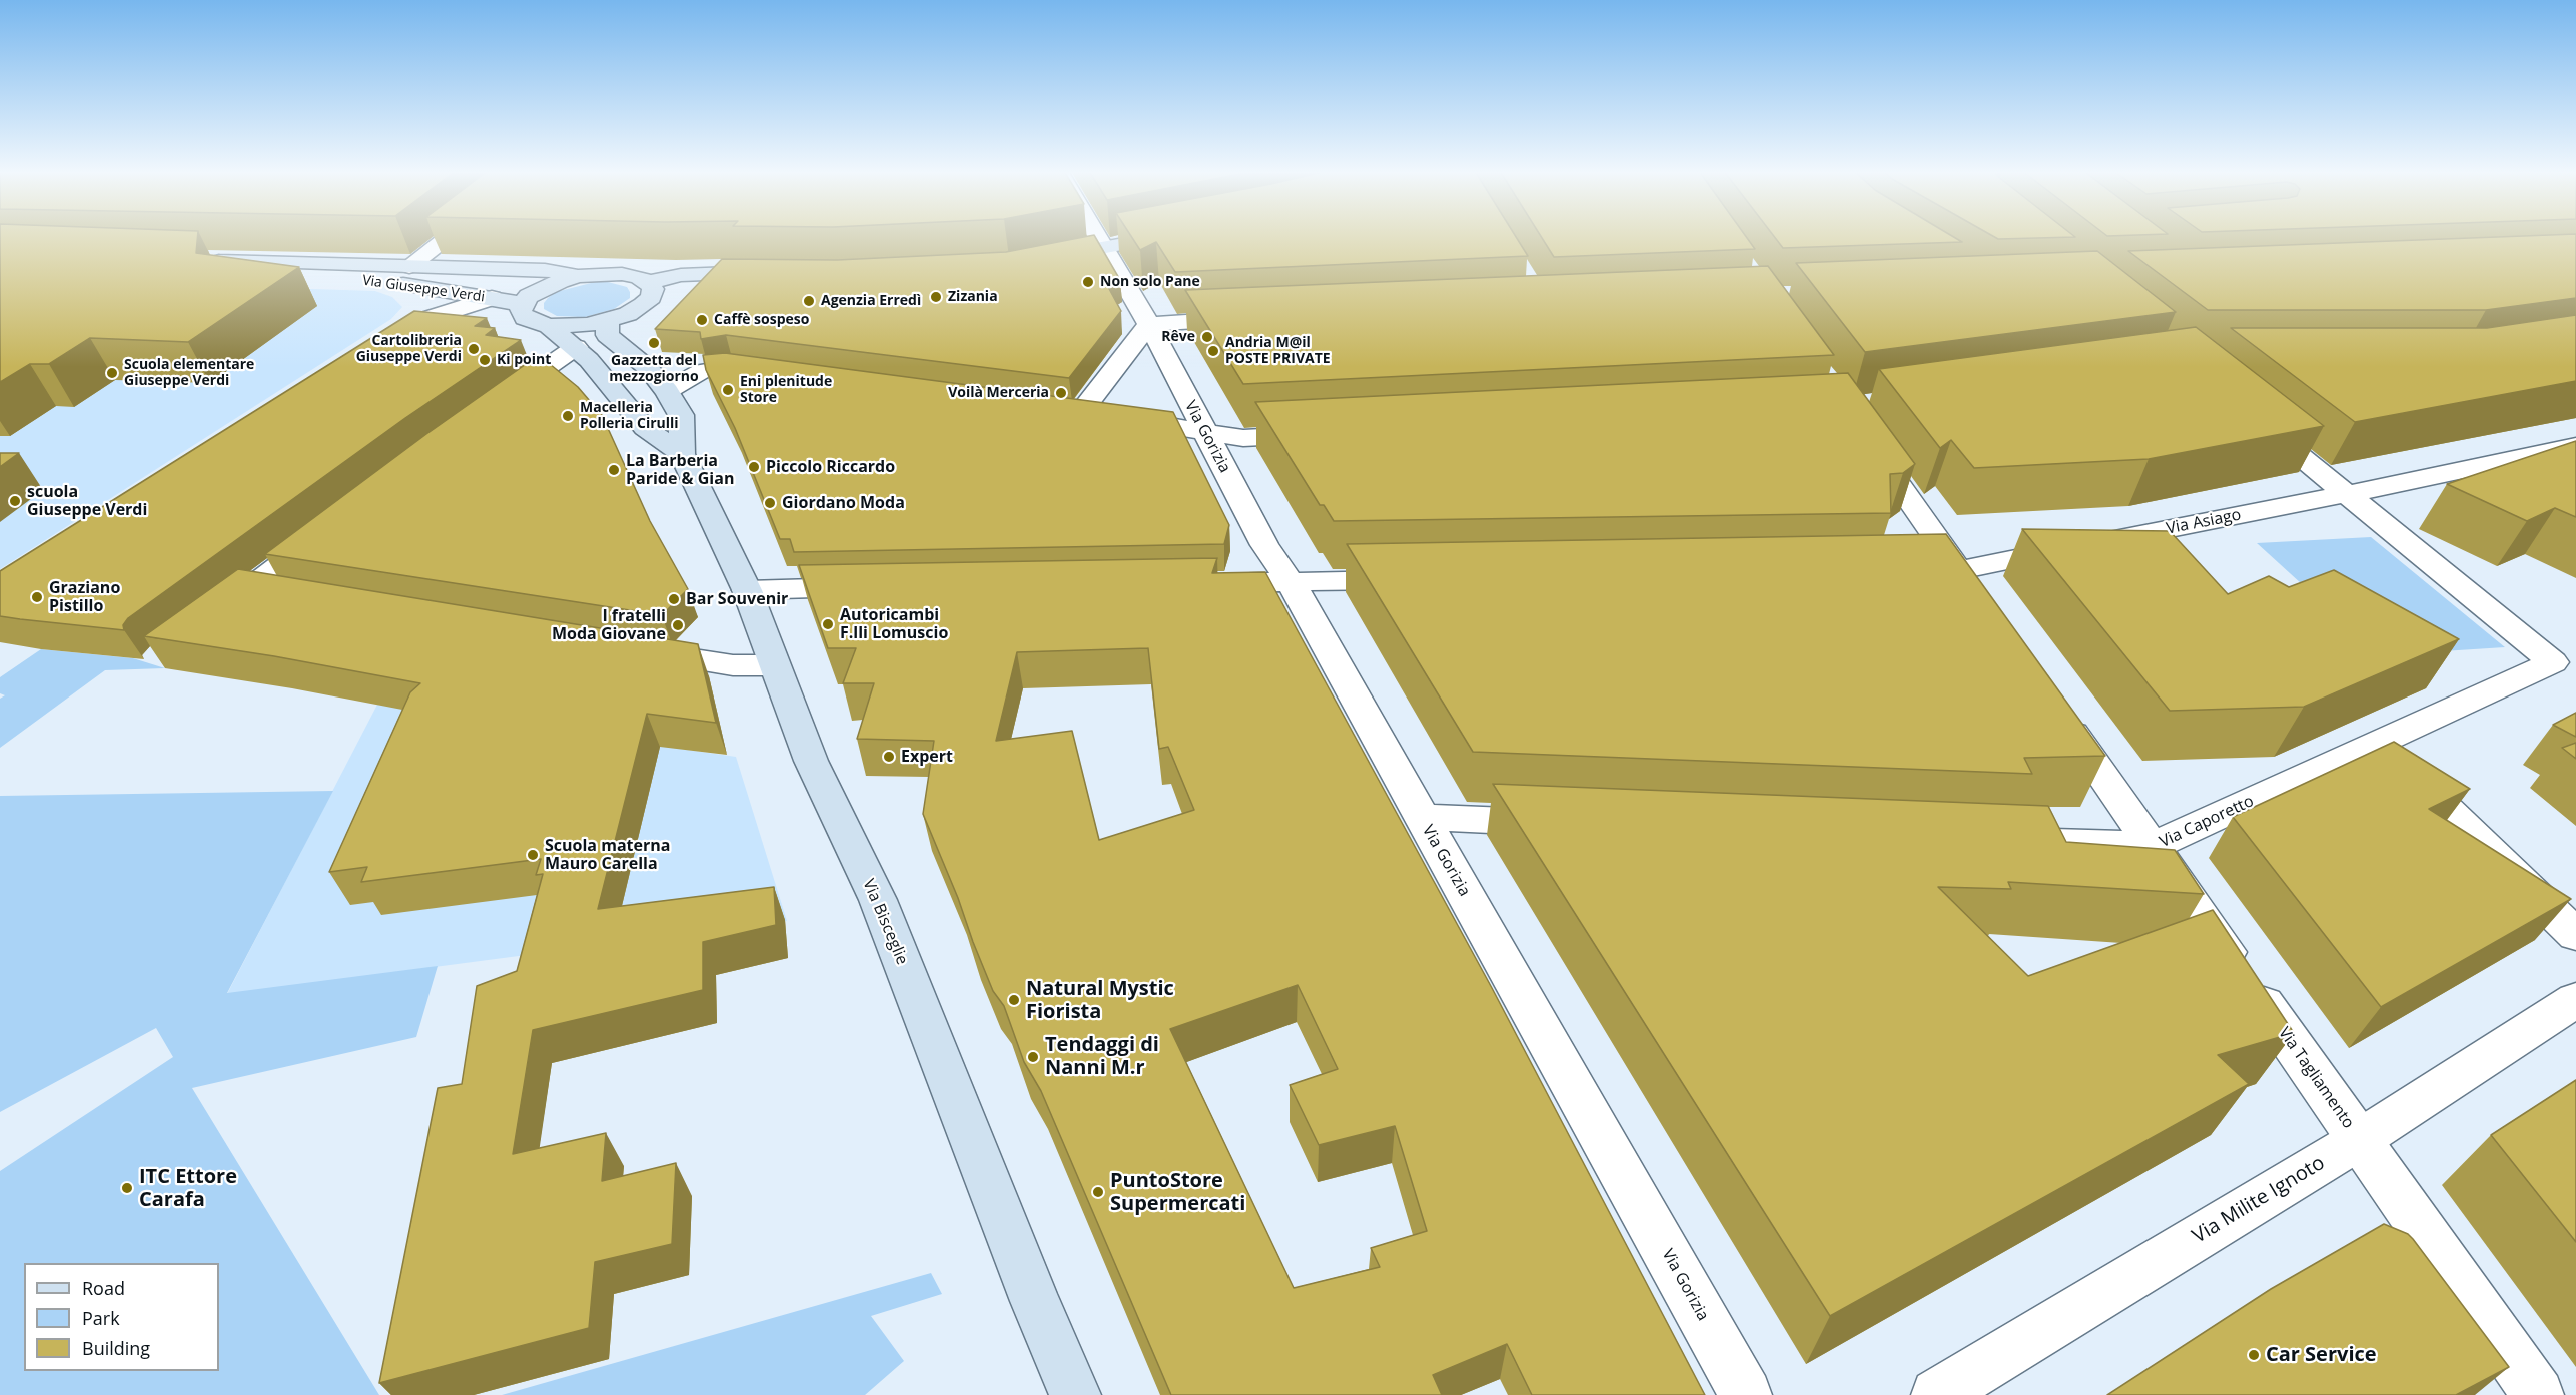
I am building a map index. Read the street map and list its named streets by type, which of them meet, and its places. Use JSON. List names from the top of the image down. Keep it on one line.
{"streets":{"main road":["Via Giuseppe Verdi","Via Bisceglie"],"street":["Via Gorizia","Via Asiago","Via Caporetto","Via Tagliamento","Via Milite Ignoto"]},"crossings":[["Via Giuseppe Verdi","Via Bisceglie"],["Via Asiago","Via Caporetto"],["Via Caporetto","Via Tagliamento"],["Via Tagliamento","Via Milite Ignoto"]],"places":["Non solo Pane","Zizania","Agenzia Erredì","Caffè sospeso","Rêve","Gazzetta del mezzogiorno","Cartolibreria Giuseppe Verdi","Andria M@il POSTE PRIVATE","Ki point","Scuola elementare Giuseppe Verdi","Eni plenitude Store","Voilà Merceria","Macelleria Polleria Cirulli","Piccolo Riccardo","La Barberia Paride & Gian","scuola Giuseppe Verdi","Giordano Moda","Graziano Pistillo","Bar Souvenir","Autoricambi F.lli Lomuscio","I fratelli Moda Giovane","Expert","Scuola materna Mauro Carella","Natural Mystic Fiorista","Tendaggi di Nanni M.r","ITC Ettore Carafa","PuntoStore Supermercati","Car Service"],"legend":["Road","Park","Building"]}
